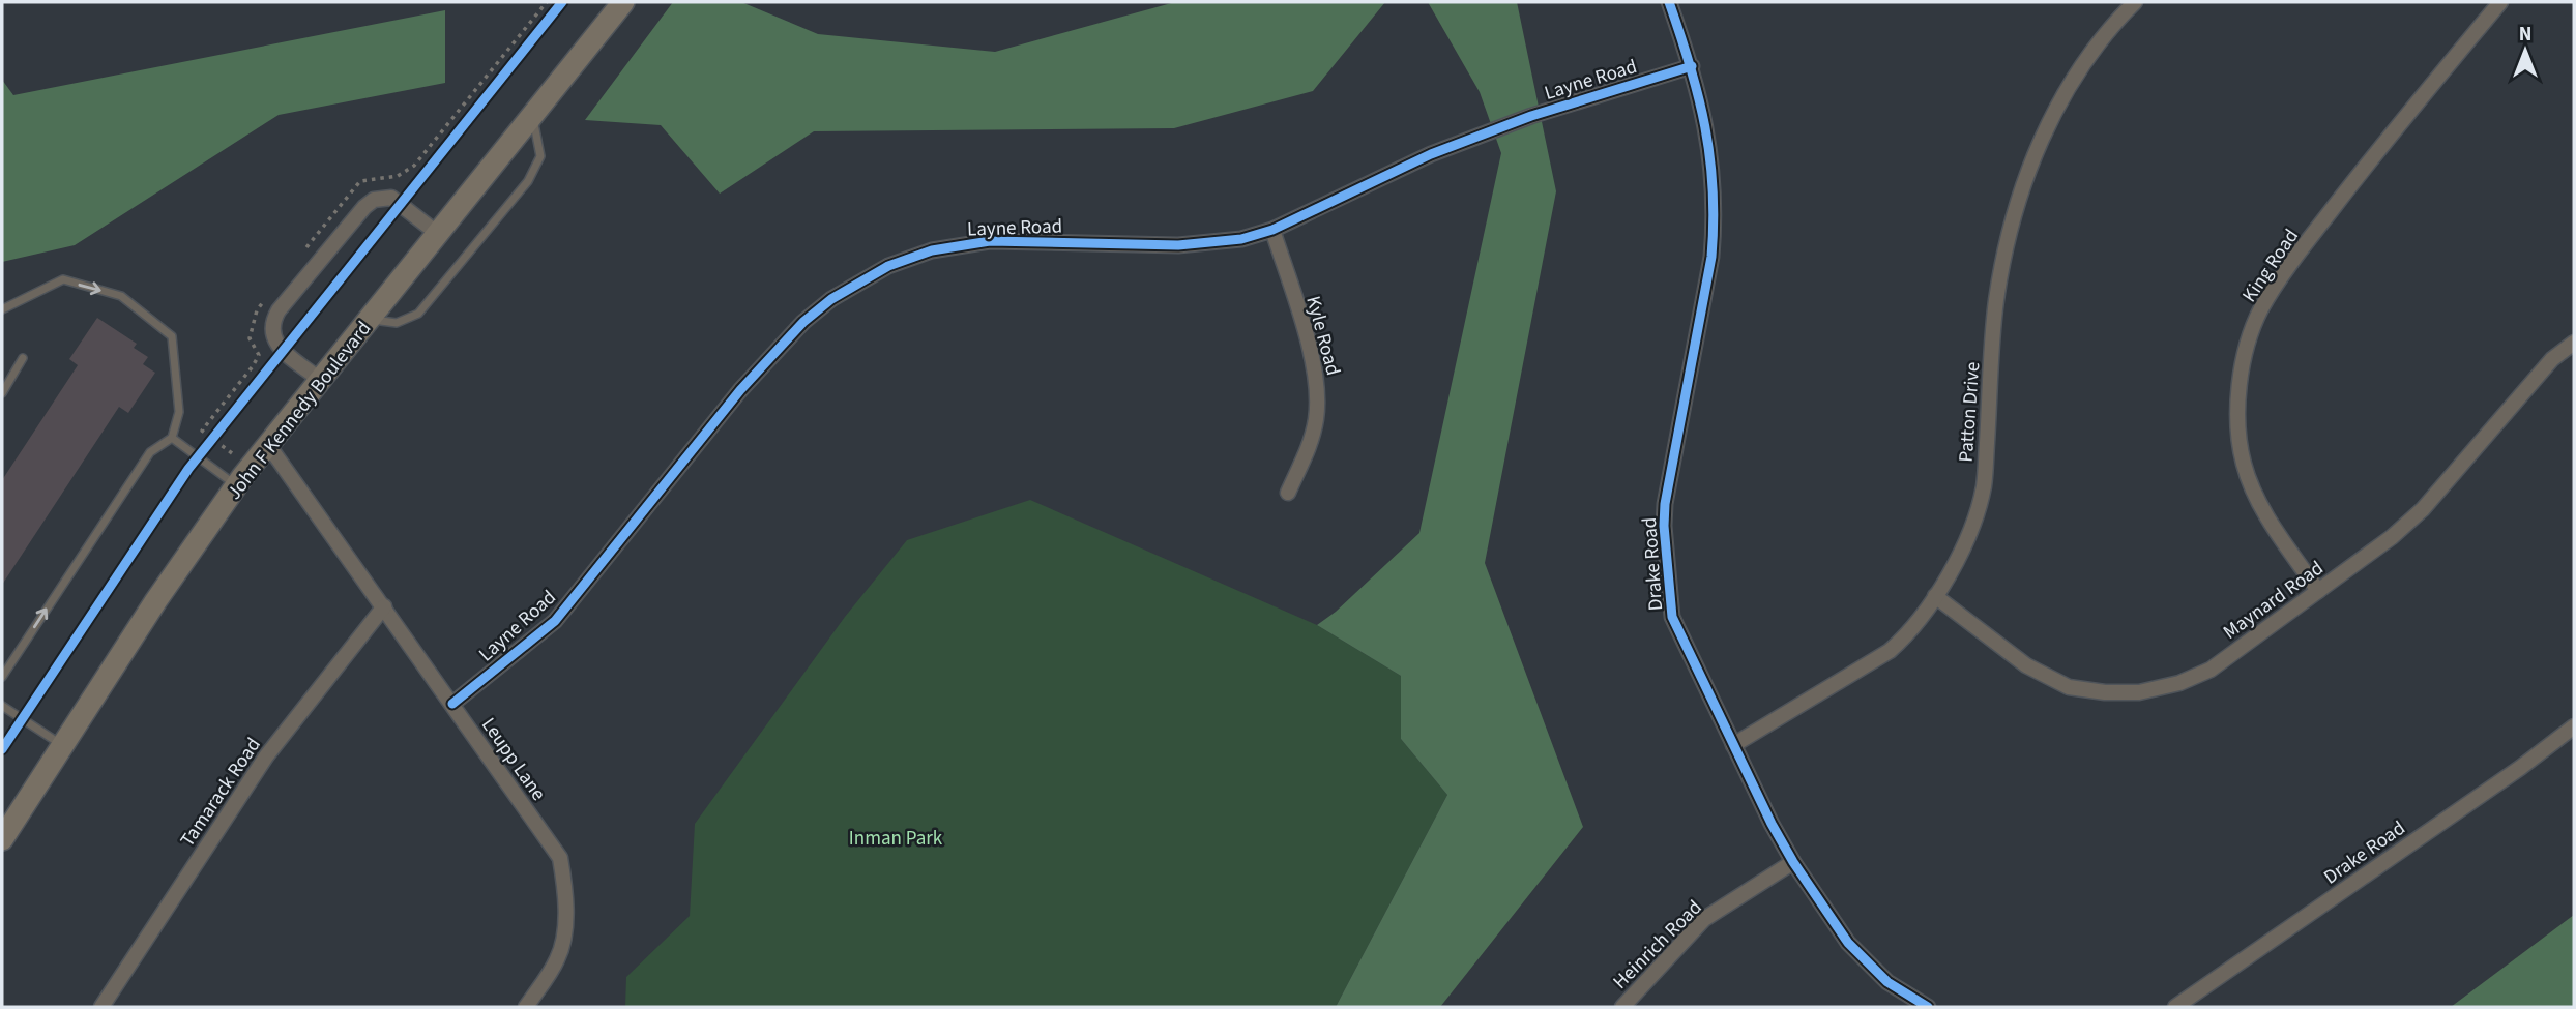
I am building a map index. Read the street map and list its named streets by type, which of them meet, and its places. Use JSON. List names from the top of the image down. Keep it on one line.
{"streets":{"street":["Layne Road","King Road","Kyle Road","John F Kennedy Boulevard","Patton Drive","Drake Road","Maynard Road","Leupp Lane","Tamarack Road","Heinrich Road"]},"crossings":[["Layne Road","Kyle Road"],["Layne Road","Drake Road"],["Layne Road","Leupp Lane"],["King Road","Maynard Road"],["John F Kennedy Boulevard","Leupp Lane"],["Patton Drive","Drake Road"],["Patton Drive","Maynard Road"],["Drake Road","Heinrich Road"],["Leupp Lane","Tamarack Road"]],"parks":["Inman Park"],"north":"top"}
